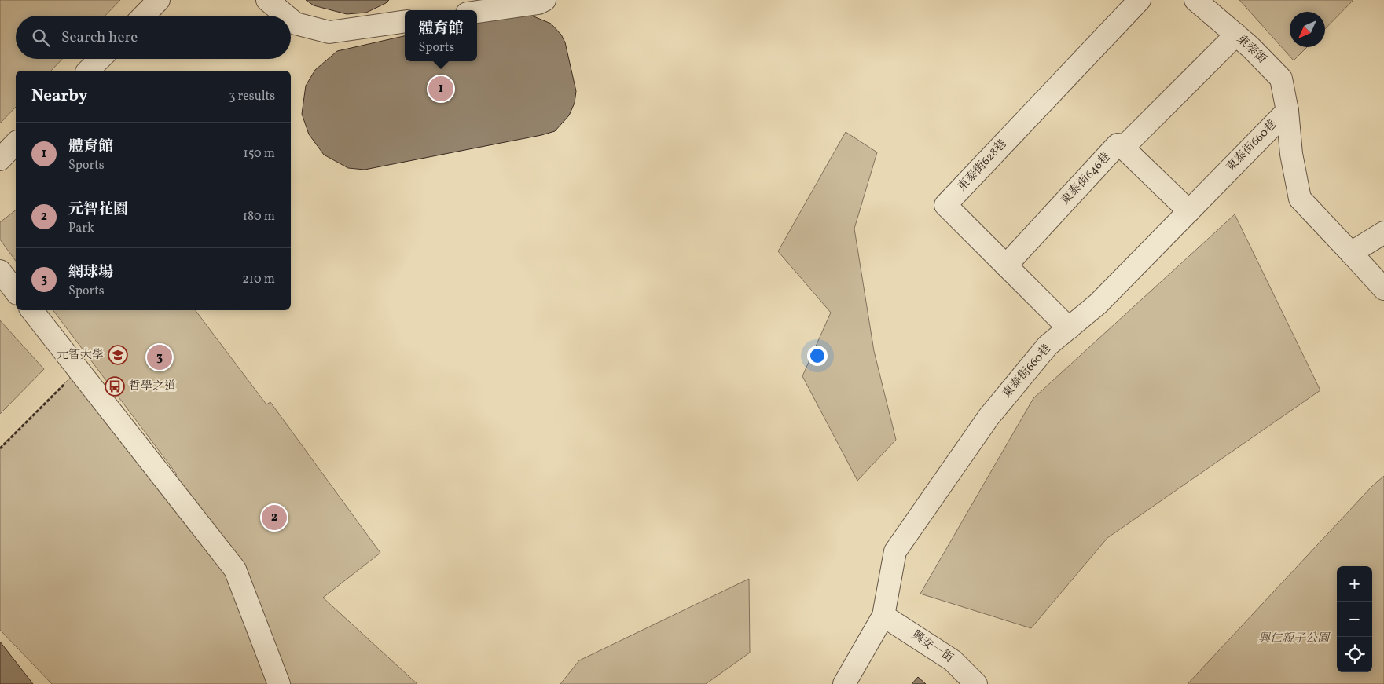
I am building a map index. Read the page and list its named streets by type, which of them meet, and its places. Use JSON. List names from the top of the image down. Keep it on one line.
{"streets":{"street":["東泰街","東泰街660巷","東泰街628巷","東泰街646巷","興安一街"]},"crossings":[["東泰街","東泰街660巷"],["東泰街","東泰街646巷"],["東泰街660巷","東泰街628巷"],["東泰街660巷","興安一街"],["東泰街628巷","東泰街646巷"]],"parks":["興仁親子公園"],"places":{"school or university":["元智大學"],"bus stop":["哲學之道"]},"north":"bottom left","page":{"popup":["體育館","Sports"],"search":"Search here","heading":["Nearby","3 results"],"pins":["1","3","2"],"list":[{"mark":"1","name":"體育館","note":"Sports","value":"150 m"},{"mark":"2","name":"元智花園","note":"Park","value":"180 m"},{"mark":"3","name":"網球場","note":"Sports","value":"210 m"}],"map_buttons":["+","−"]}}
